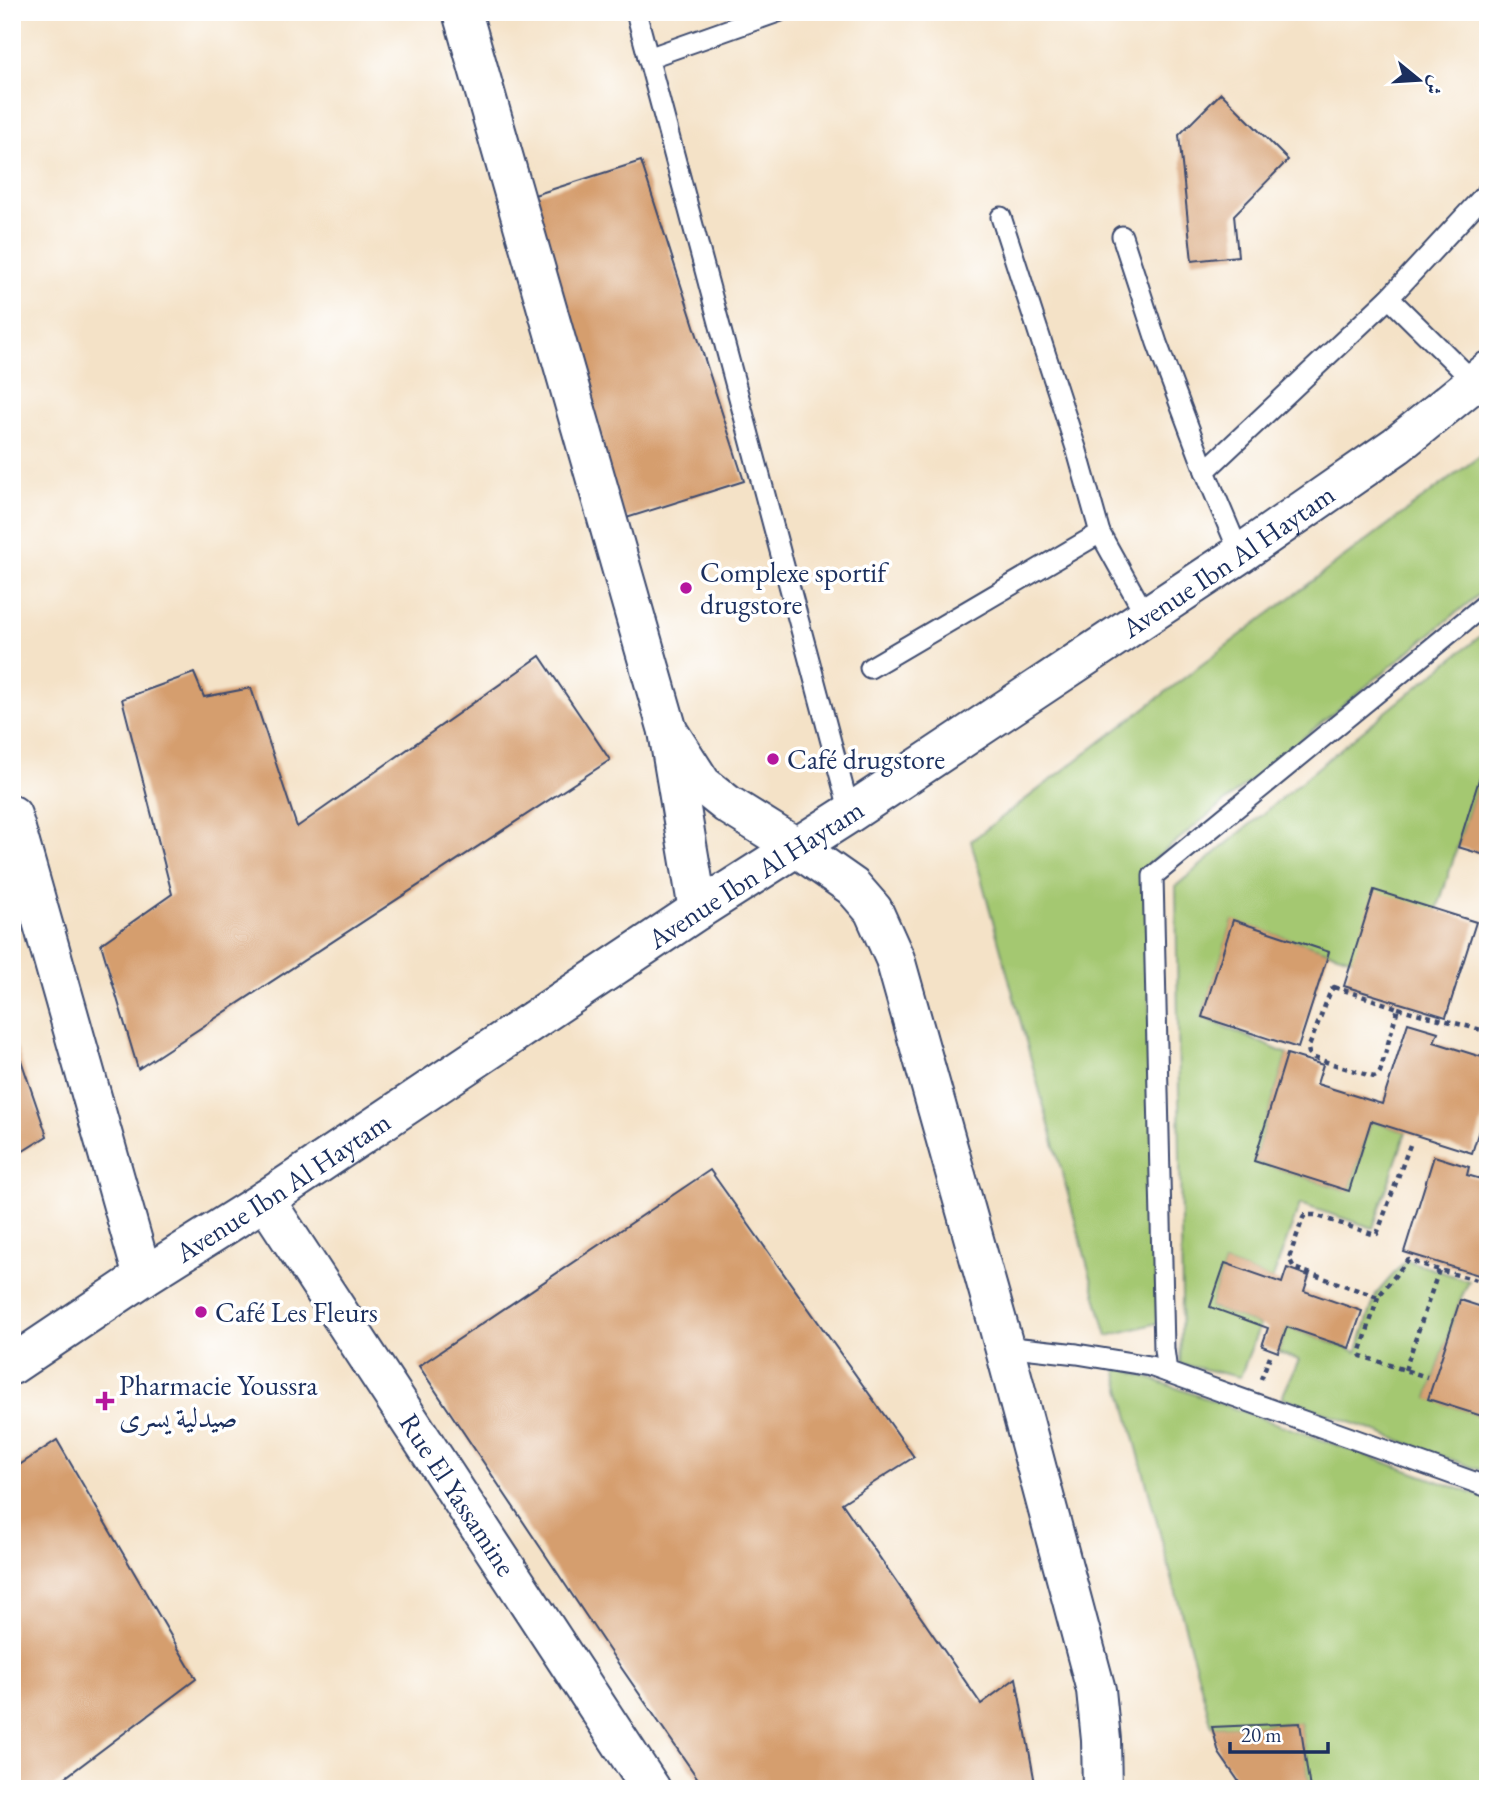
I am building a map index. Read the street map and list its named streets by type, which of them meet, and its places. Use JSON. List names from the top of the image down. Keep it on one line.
{"streets":{"street":["Avenue Ibn Al Haytam","Rue El Yassamine"]},"crossings":[["Avenue Ibn Al Haytam","Rue El Yassamine"]],"places":{"other":["Complexe sportif drugstore","Café drugstore","Café Les Fleurs"],"health":["Pharmacie Youssra صيدلية يسرى"]},"scale_bar":"20 m","north":"right"}
